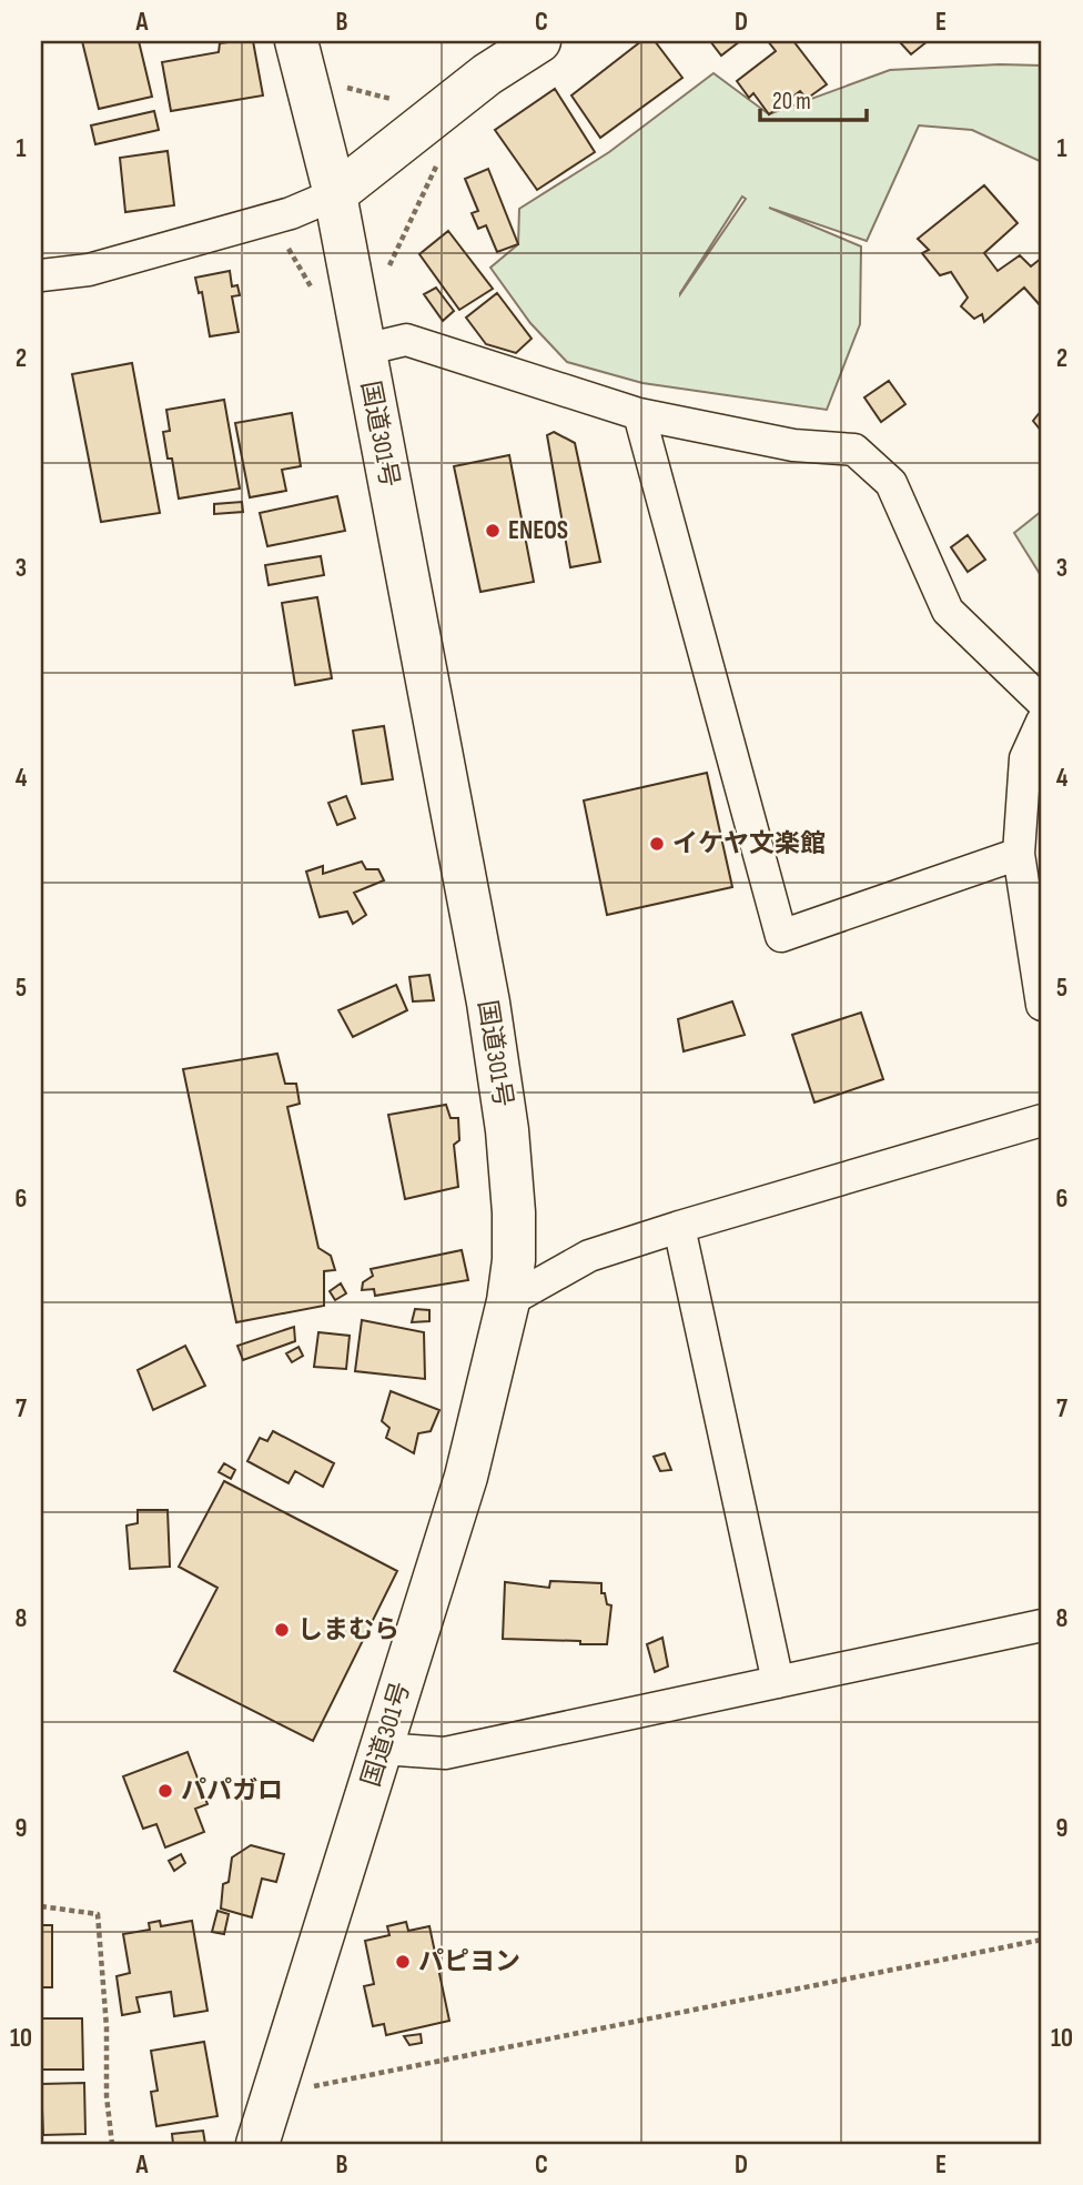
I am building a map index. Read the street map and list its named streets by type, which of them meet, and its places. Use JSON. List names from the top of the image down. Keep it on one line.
{"streets":{"main road":["国道301号"]},"places":["ENEOS","イケヤ文楽館","しまむら","パパガロ","パピヨン"],"scale_bar":"20 m","grid":{"columns":["A","B","C","D","E"],"rows":["1","2","3","4","5","6","7","8","9","10"]}}
